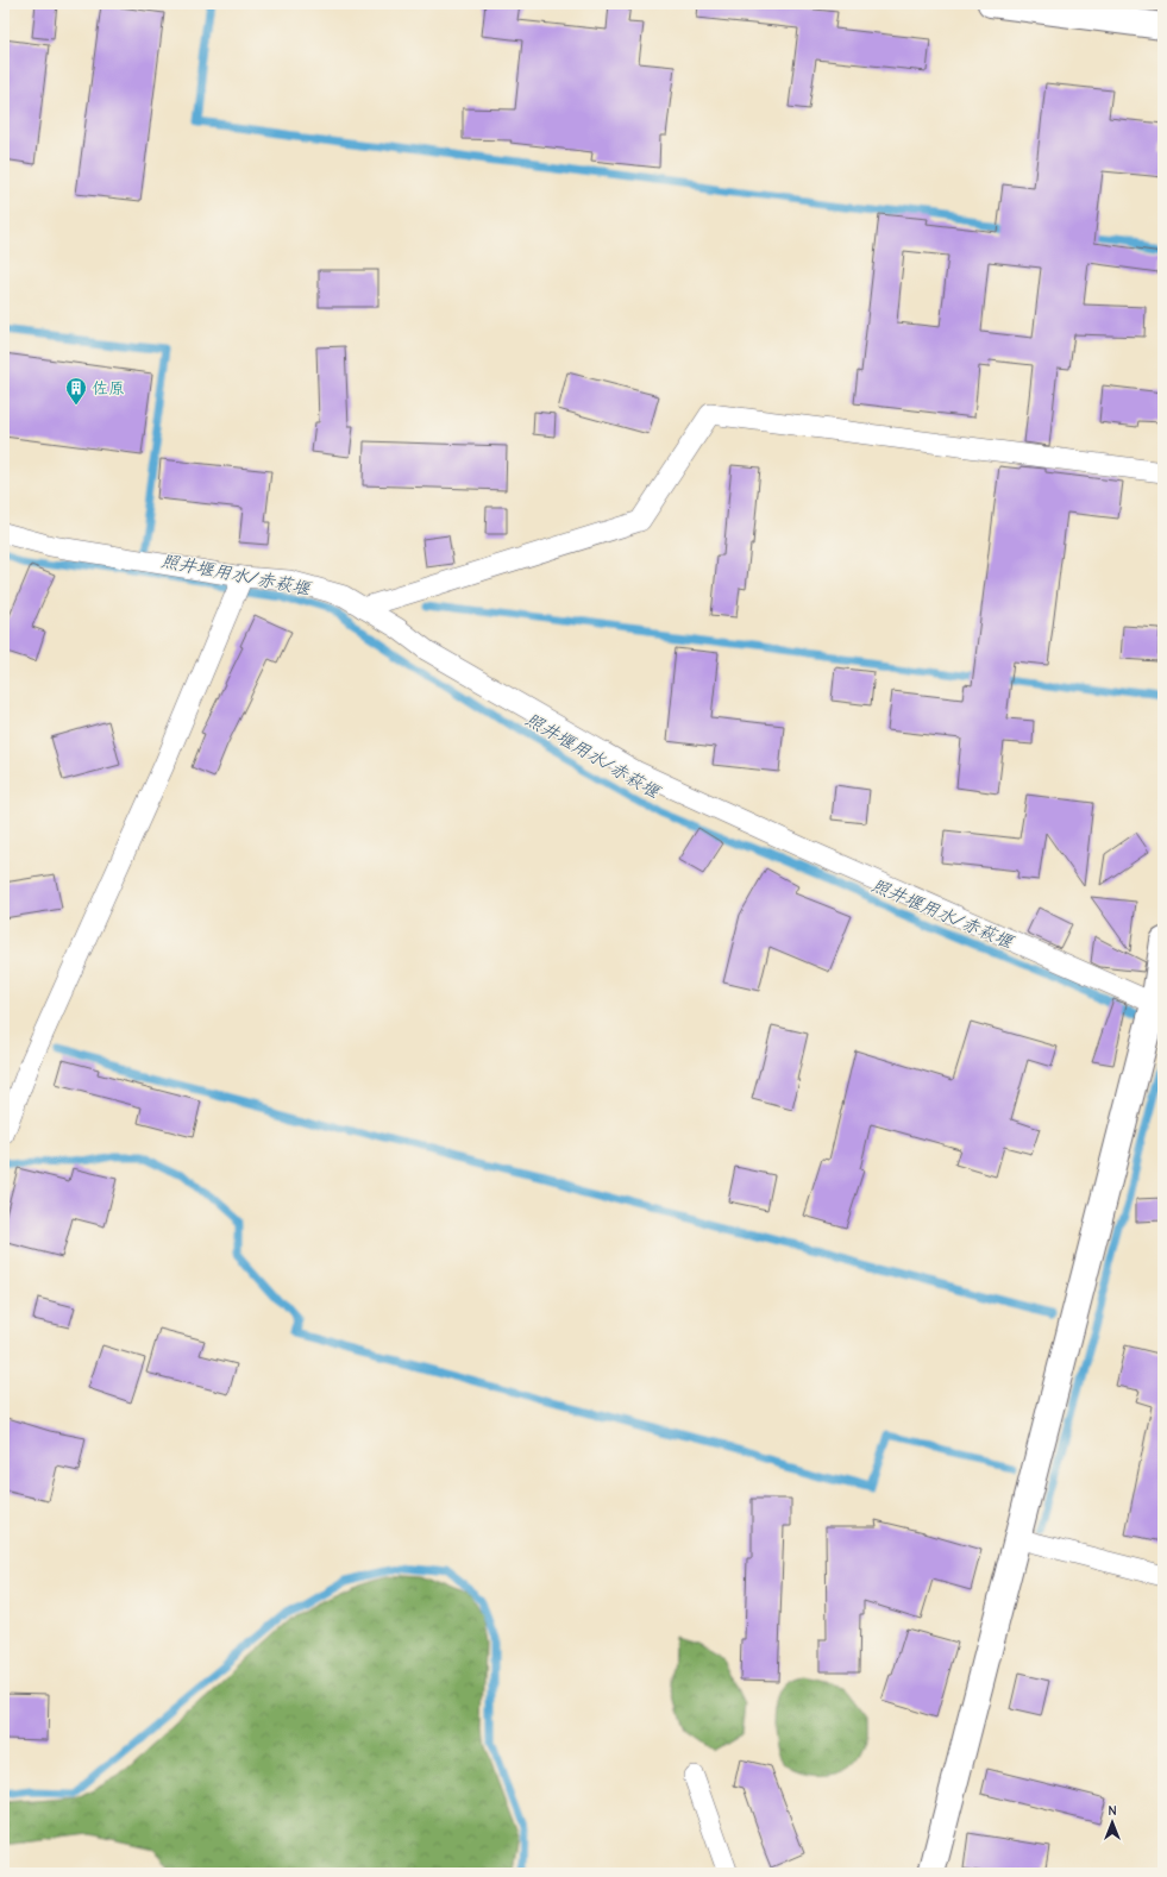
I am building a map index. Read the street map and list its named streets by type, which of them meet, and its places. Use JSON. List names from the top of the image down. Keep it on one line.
{"water":["照井堰用水/赤萩堰"],"places":{"building":["佐原"]},"north":"top"}
